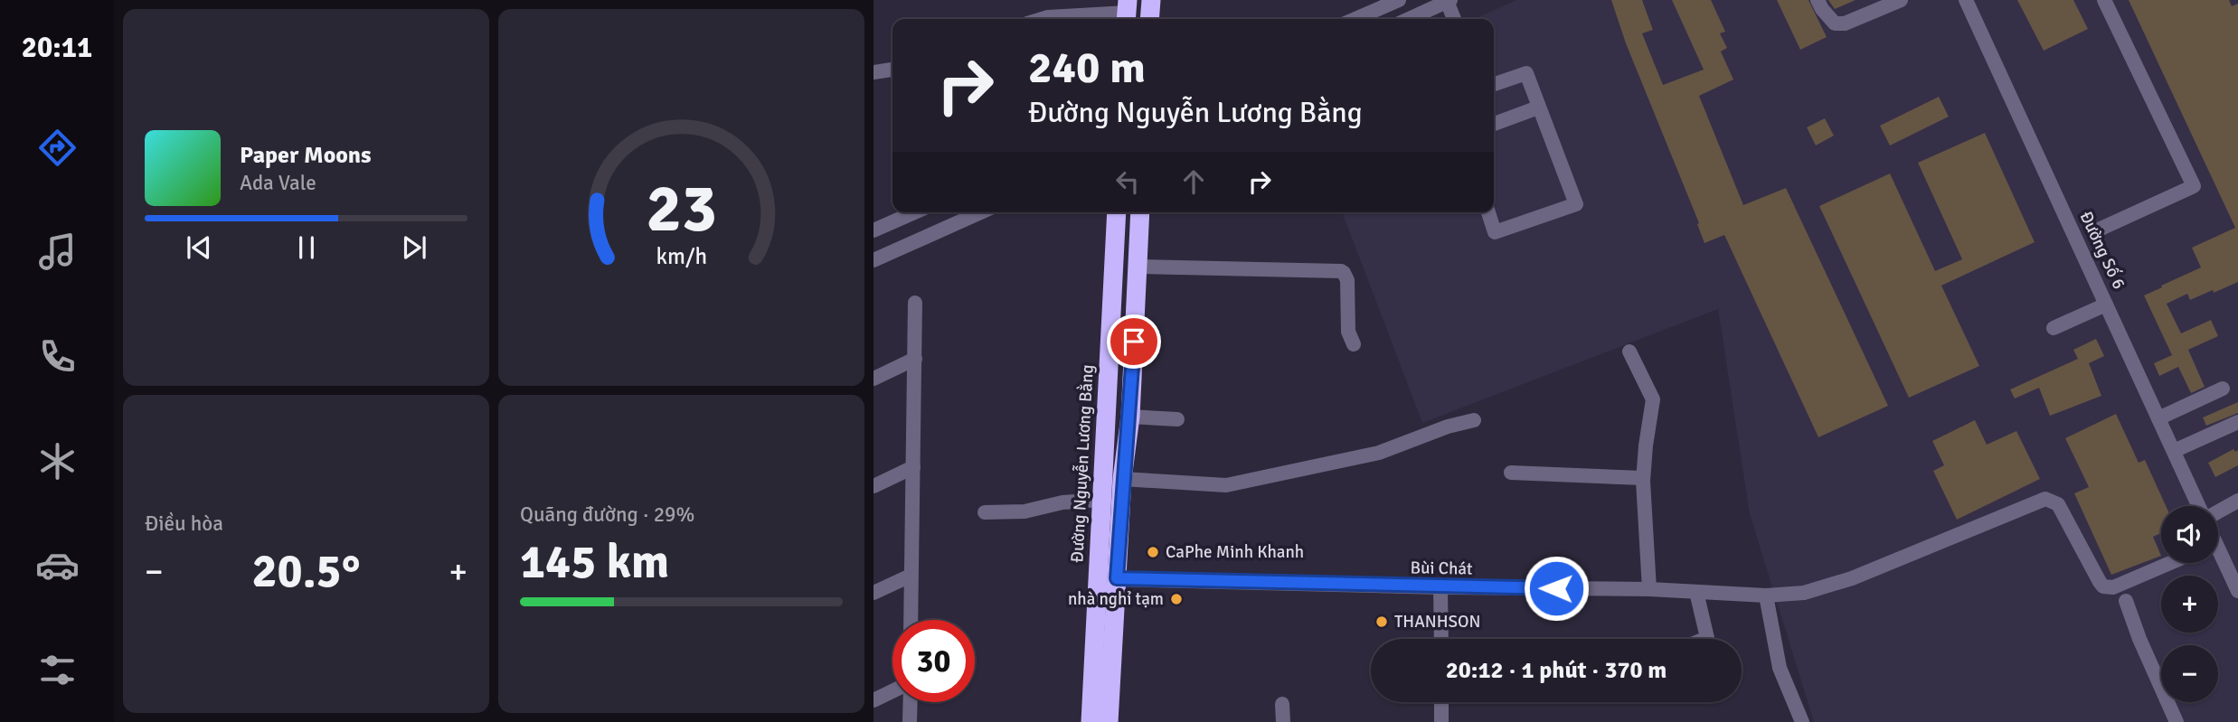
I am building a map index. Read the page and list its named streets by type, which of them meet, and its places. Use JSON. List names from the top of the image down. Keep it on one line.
{"streets":{"highway":["Đường Nguyễn Lương Bằng"],"street":["Đường Số 6","Bùi Chát"]},"places":["CaPhe Minh Khanh","nhà nghỉ tạm","THANHSON"],"page":{"tabs":"20:11","turn":["240 m","Đường Nguyễn Lương Bằng"],"song":["Paper Moons","Ada Vale"],"tile":["Điều hòa",["Quãng đường · 29%","145 km"]],"map_buttons":["+","−"],"heat":["−","20.5°","+"],"limit":"30","trip":"20:12 · 1 phút · 370 m","gauge":["23","km/h"]}}
